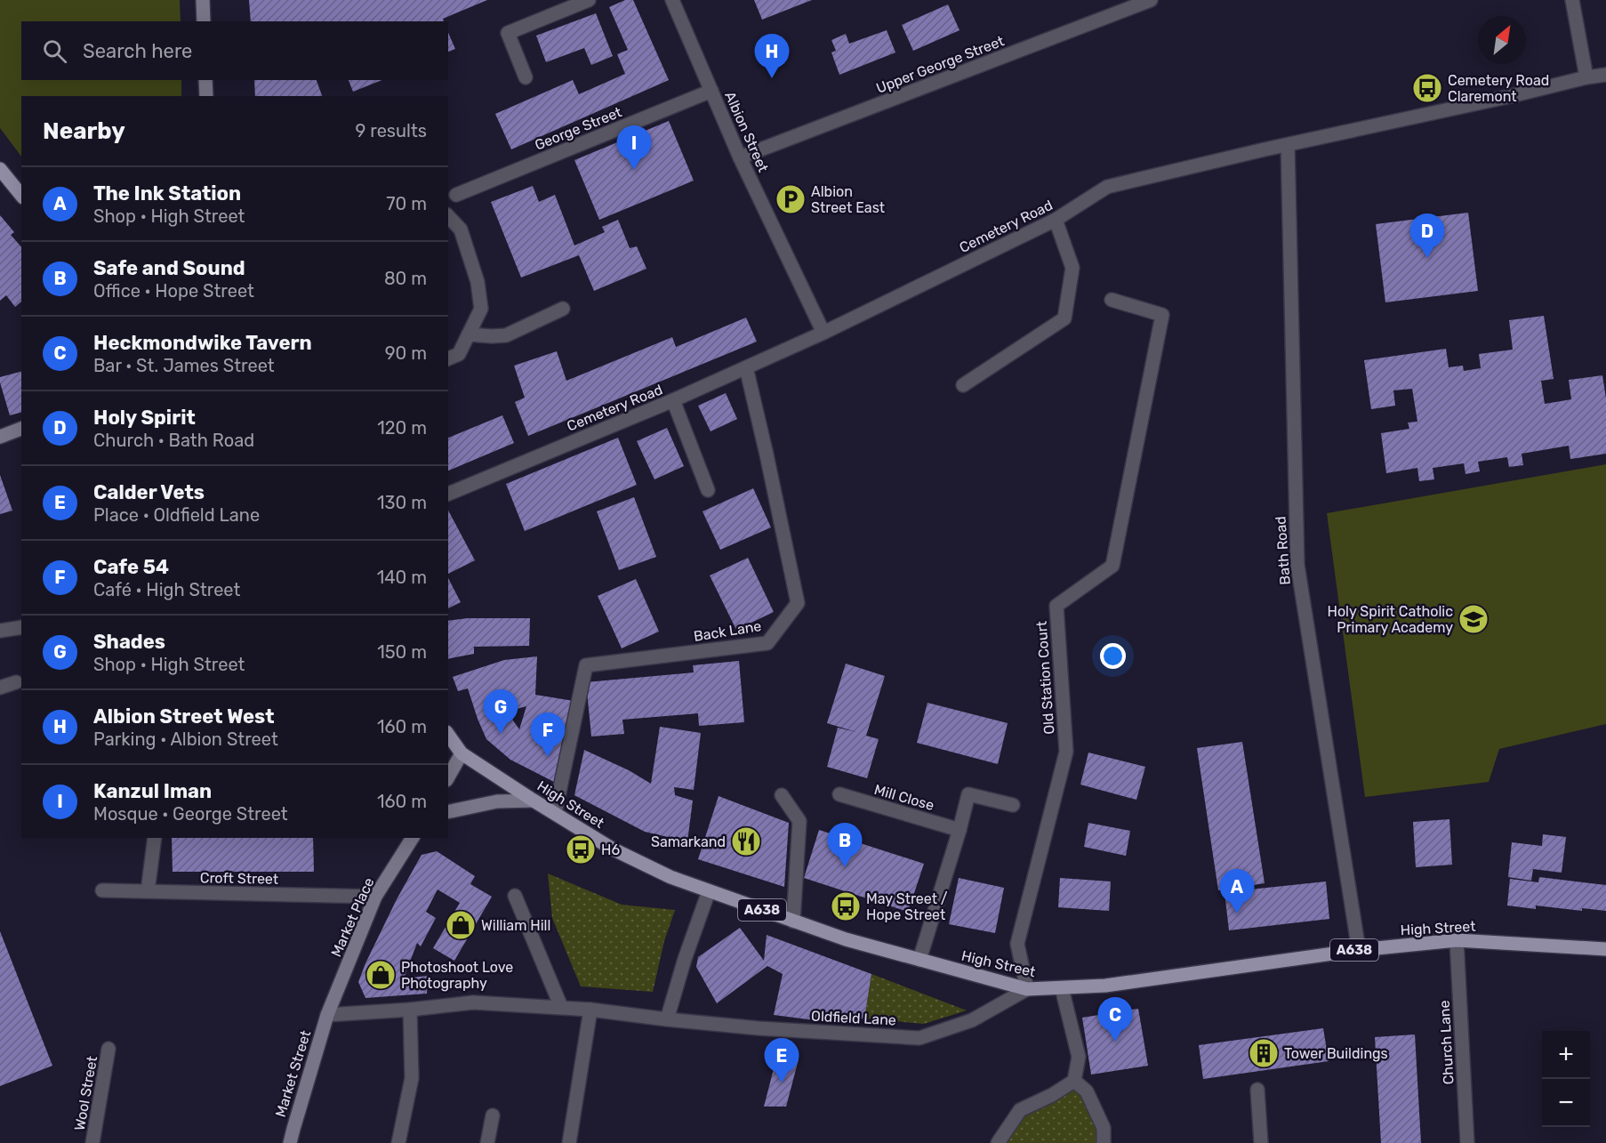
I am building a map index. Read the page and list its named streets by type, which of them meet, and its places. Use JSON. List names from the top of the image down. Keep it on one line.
{"streets":{"main road":["High Street","A638","Market Place","Market Street"],"street":["Upper George Street","George Street","Albion Street","Cemetery Road","Bath Road","Back Lane","Old Station Court","Mill Close","Croft Street","Oldfield Lane","Church Lane","Wool Street"]},"crossings":[["Upper George Street","Albion Street"],["George Street","Albion Street"],["Albion Street","Cemetery Road"],["Cemetery Road","Bath Road"],["Cemetery Road","Back Lane"],["Bath Road","High Street"],["Back Lane","High Street"],["Old Station Court","High Street"],["Old Station Court","Oldfield Lane"],["High Street","A638"],["High Street","Oldfield Lane"],["High Street","Church Lane"],["Croft Street","Market Place"],["Market Place","Oldfield Lane"],["Market Place","Market Street"],["Oldfield Lane","Market Street"]],"places":{"bus stop":["Cemetery Road Claremont","H6","May Street / Hope Street"],"parking":["Albion Street East"],"school or university":["Holy Spirit Catholic Primary Academy"],"restaurant":["Samarkand"],"shop":["William Hill","Photoshoot Love Photography"],"building":["Tower Buildings"]},"north":"top right","page":{"search":"Search here","pins":["H","I","D","G","F","B","A","C","E"],"heading":["Nearby","9 results"],"list":[{"mark":"A","name":"The Ink Station","note":"Shop · High Street","value":"70 m"},{"mark":"B","name":"Safe and Sound","note":"Office · Hope Street","value":"80 m"},{"mark":"C","name":"Heckmondwike Tavern","note":"Bar · St. James Street","value":"90 m"},{"mark":"D","name":"Holy Spirit","note":"Church · Bath Road","value":"120 m"},{"mark":"E","name":"Calder Vets","note":"Place · Oldfield Lane","value":"130 m"},{"mark":"F","name":"Cafe 54","note":"Café · High Street","value":"140 m"},{"mark":"G","name":"Shades","note":"Shop · High Street","value":"150 m"},{"mark":"H","name":"Albion Street West","note":"Parking · Albion Street","value":"160 m"},{"mark":"I","name":"Kanzul Iman","note":"Mosque · George Street","value":"160 m"}],"map_buttons":["+","−"]}}
